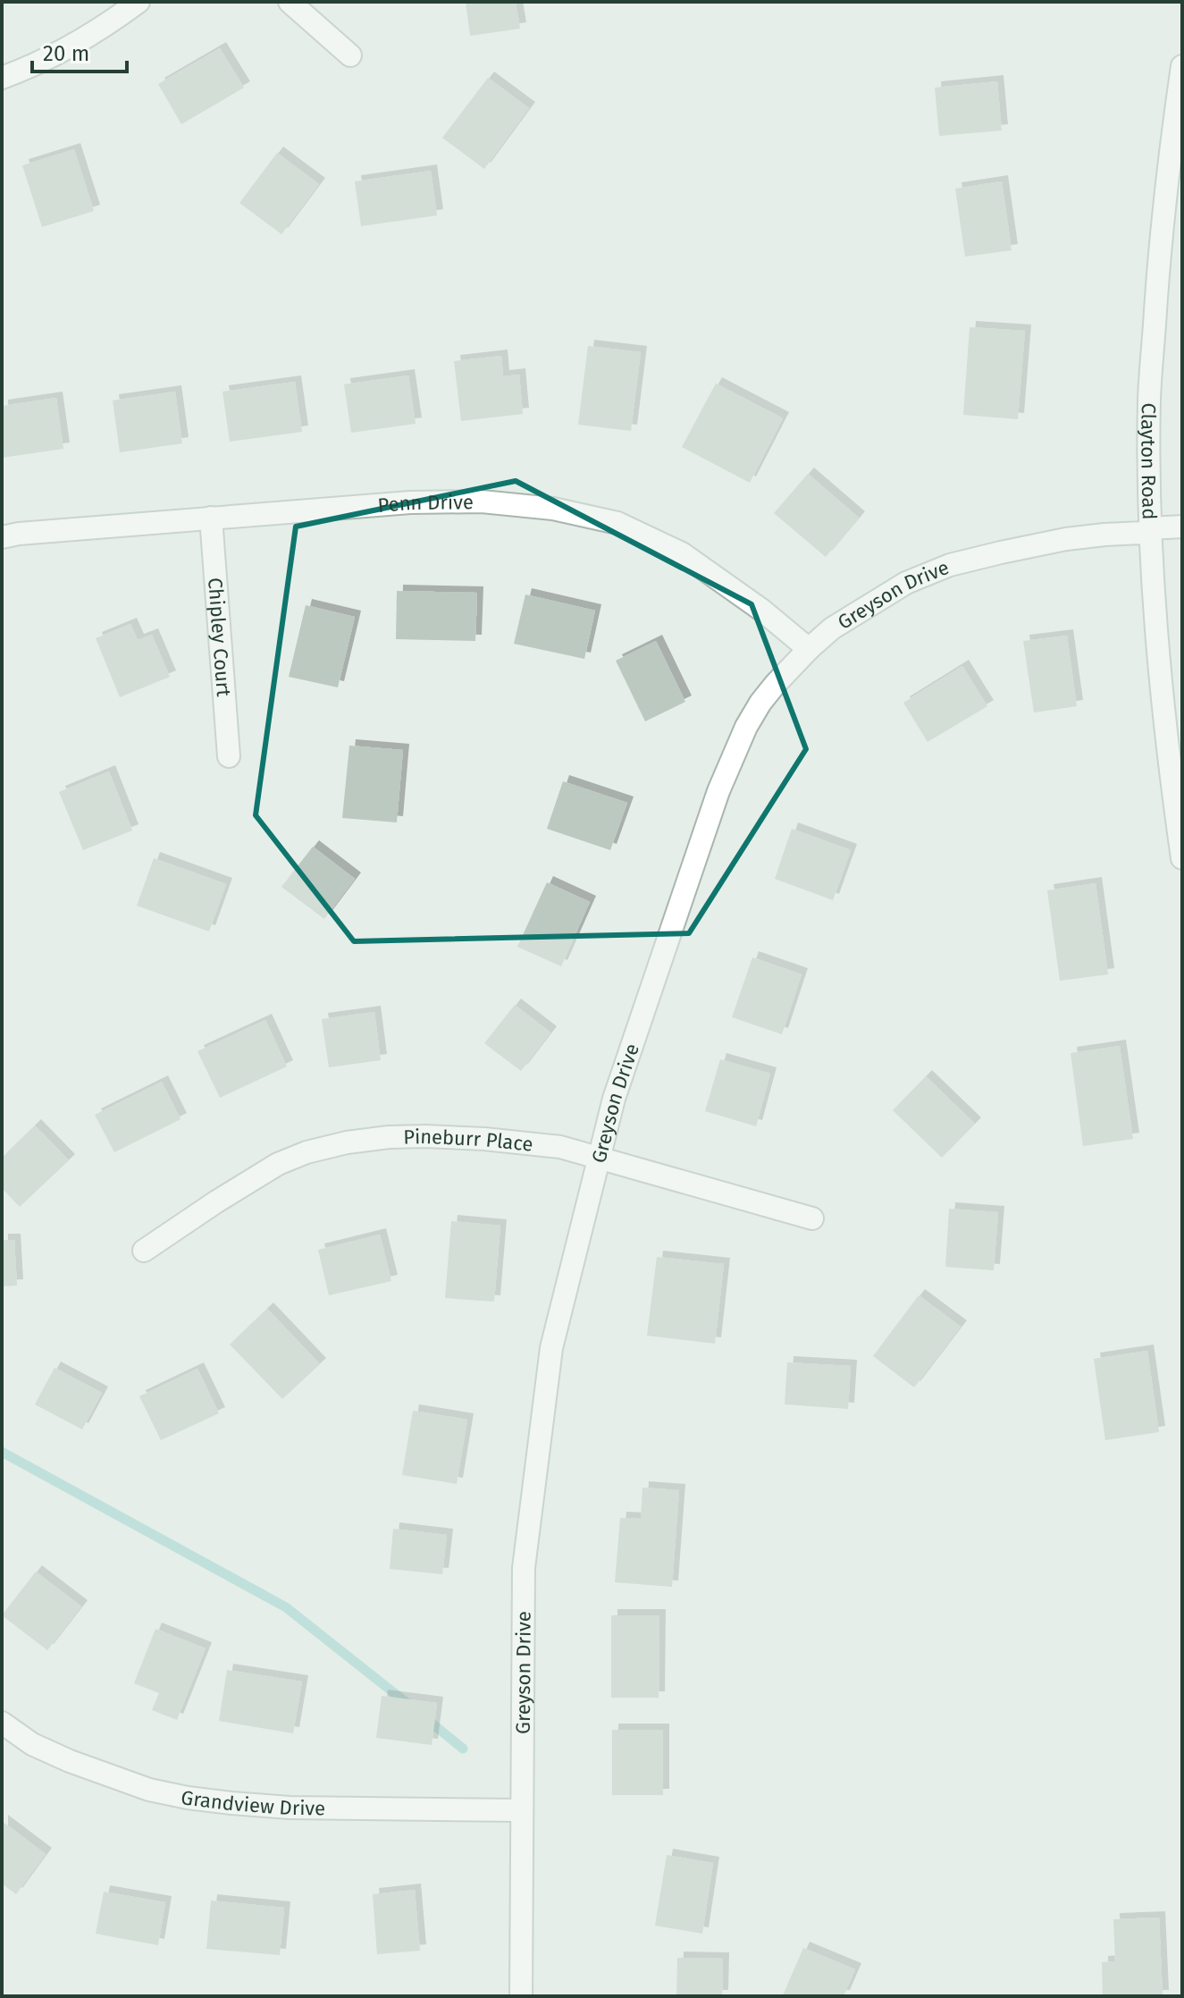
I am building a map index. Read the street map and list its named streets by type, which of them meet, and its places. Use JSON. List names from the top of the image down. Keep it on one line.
{"streets":{"street":["Clayton Road","Penn Drive","Greyson Drive","Chipley Court","Pineburr Place","Grandview Drive"]},"crossings":[["Clayton Road","Greyson Drive"],["Penn Drive","Greyson Drive"],["Penn Drive","Chipley Court"],["Greyson Drive","Pineburr Place"],["Greyson Drive","Grandview Drive"]],"scale_bar":"20 m"}
